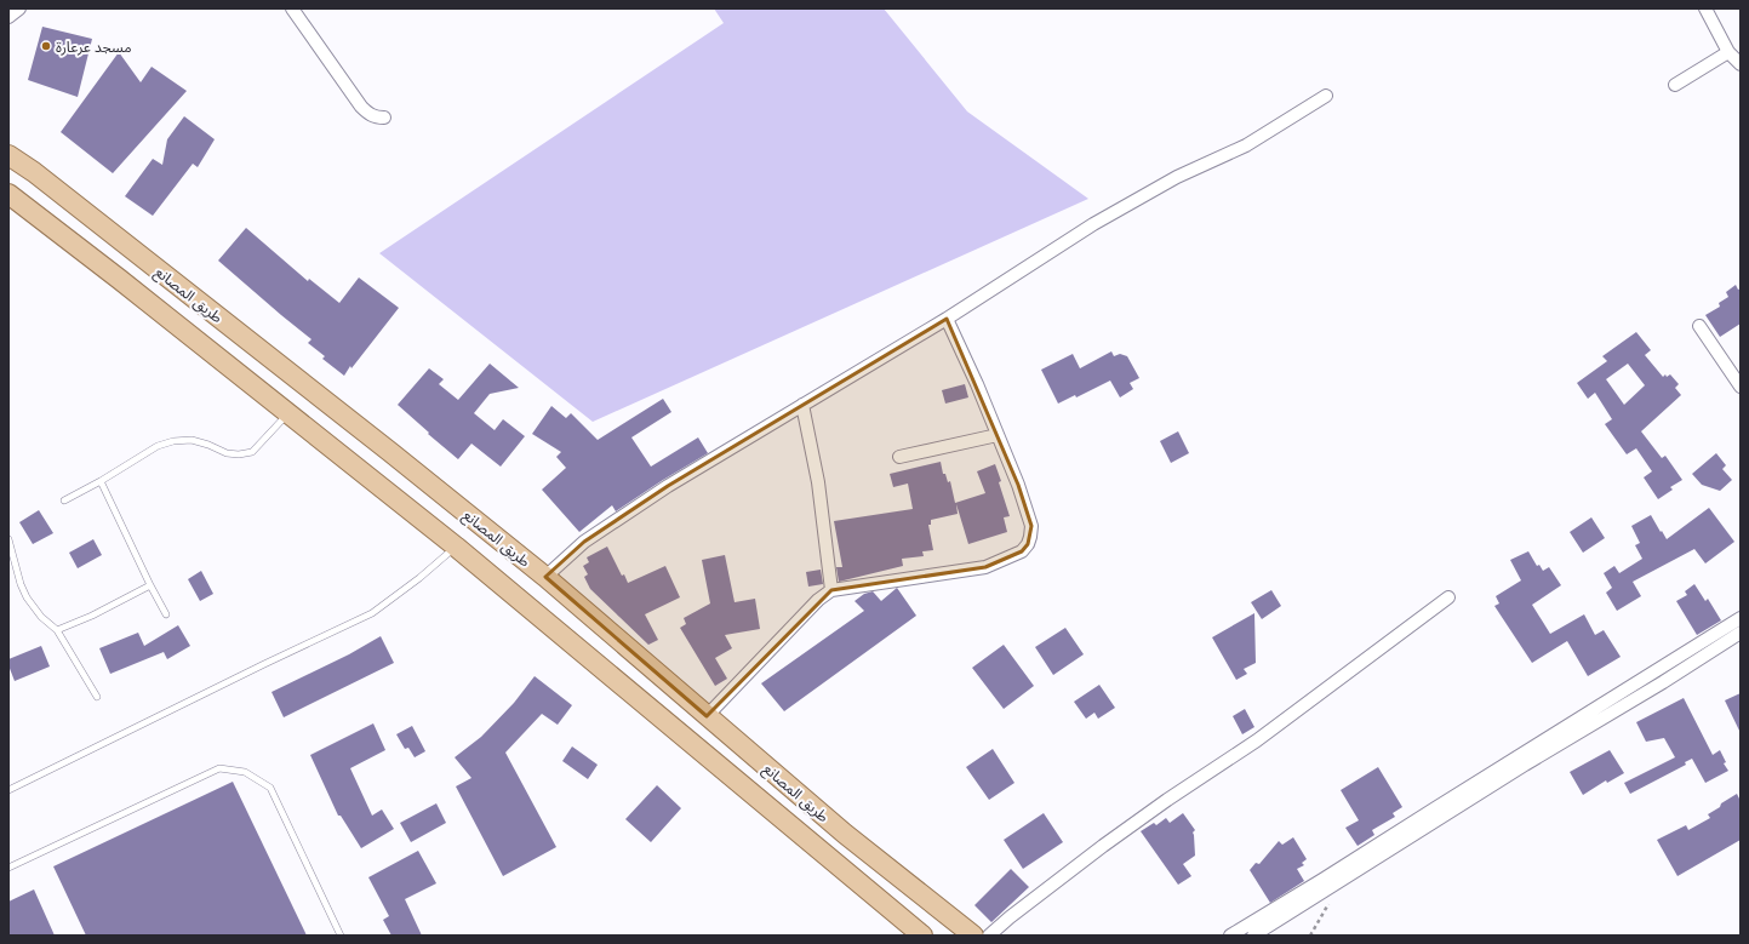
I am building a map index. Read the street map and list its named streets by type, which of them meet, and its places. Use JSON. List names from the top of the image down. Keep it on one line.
{"streets":{"main road":["طريق المصانع"]},"places":["مسجد عرعارة"]}
